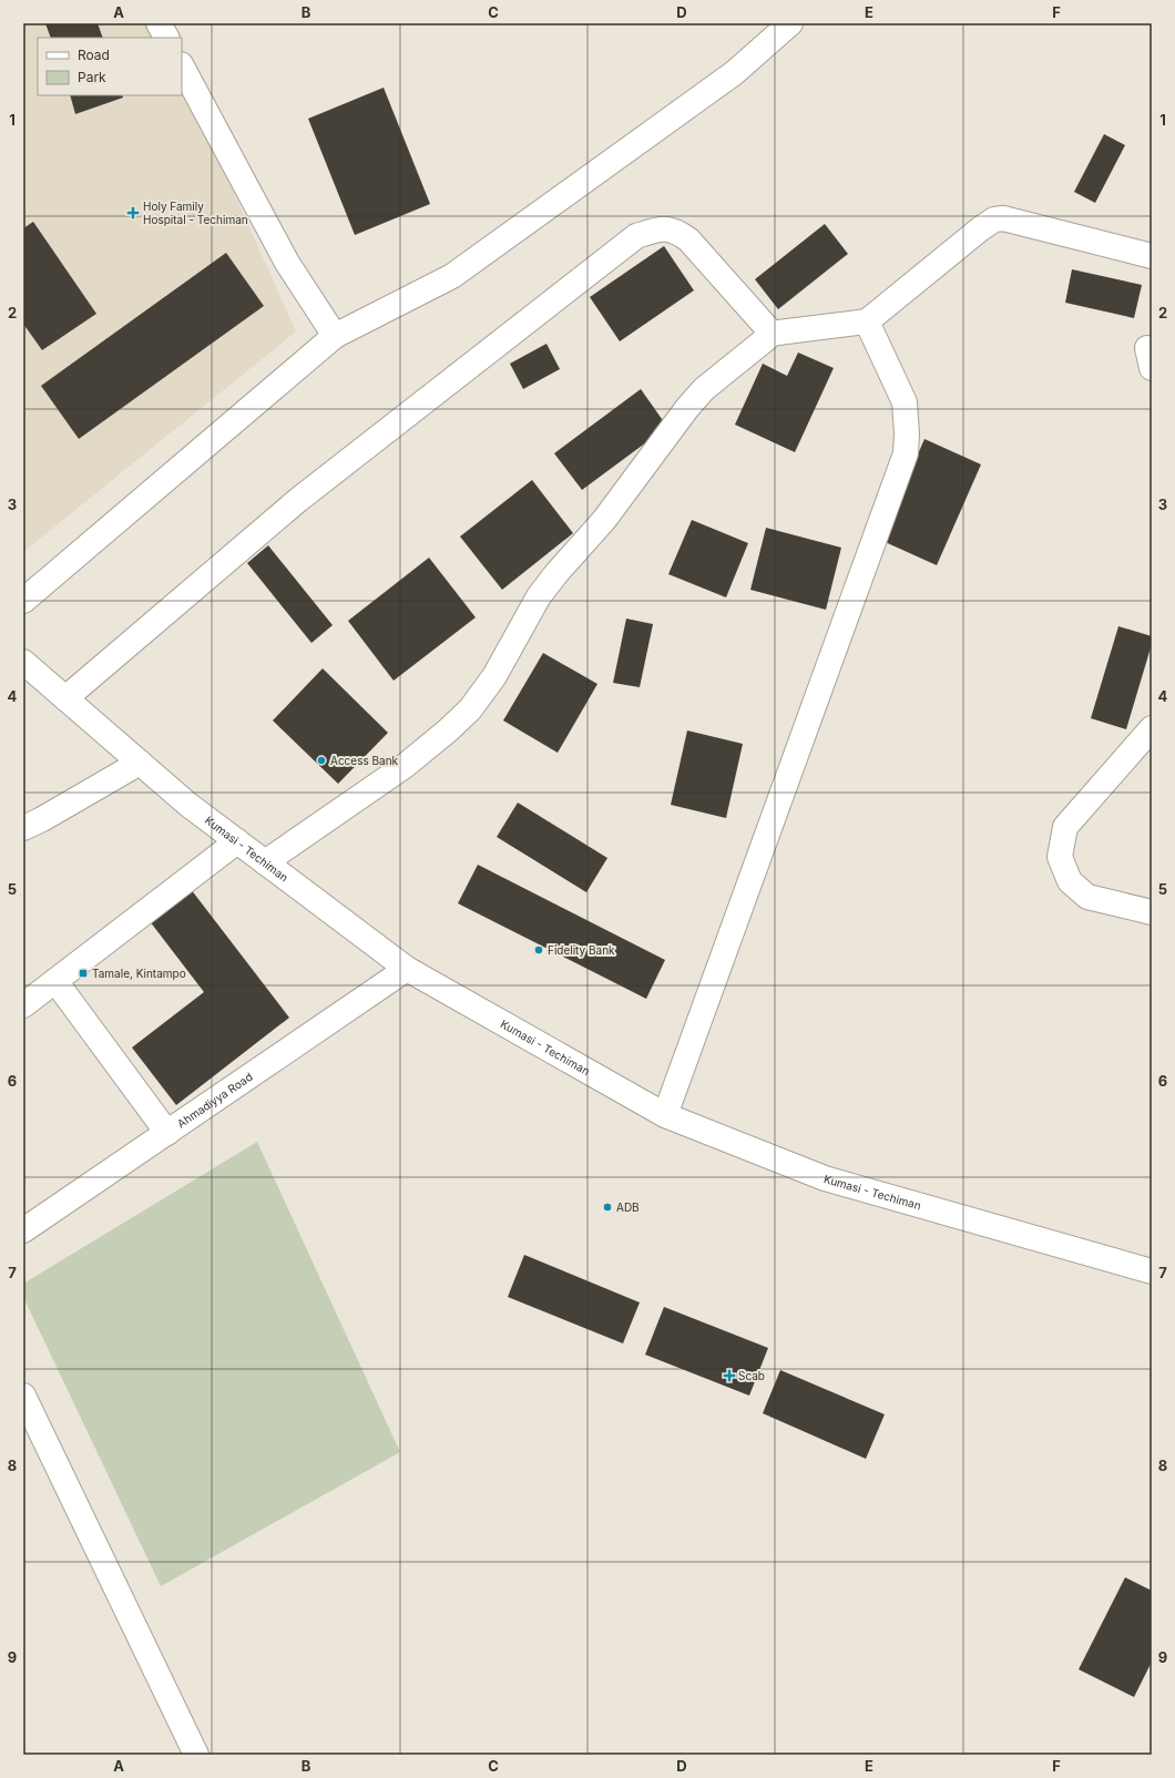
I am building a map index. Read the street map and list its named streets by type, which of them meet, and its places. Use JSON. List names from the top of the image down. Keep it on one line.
{"streets":{"main road":["Kumasi - Techiman","Ahmadiyya Road"]},"crossings":[["Kumasi - Techiman","Ahmadiyya Road"]],"places":{"health":["Holy Family Hospital - Techiman","Scab"],"other":["Access Bank","Fidelity Bank","ADB"],"transit":["Tamale, Kintampo"]},"legend":["Road","Park"],"grid":{"columns":["A","B","C","D","E","F"],"rows":["1","2","3","4","5","6","7","8","9"]}}
